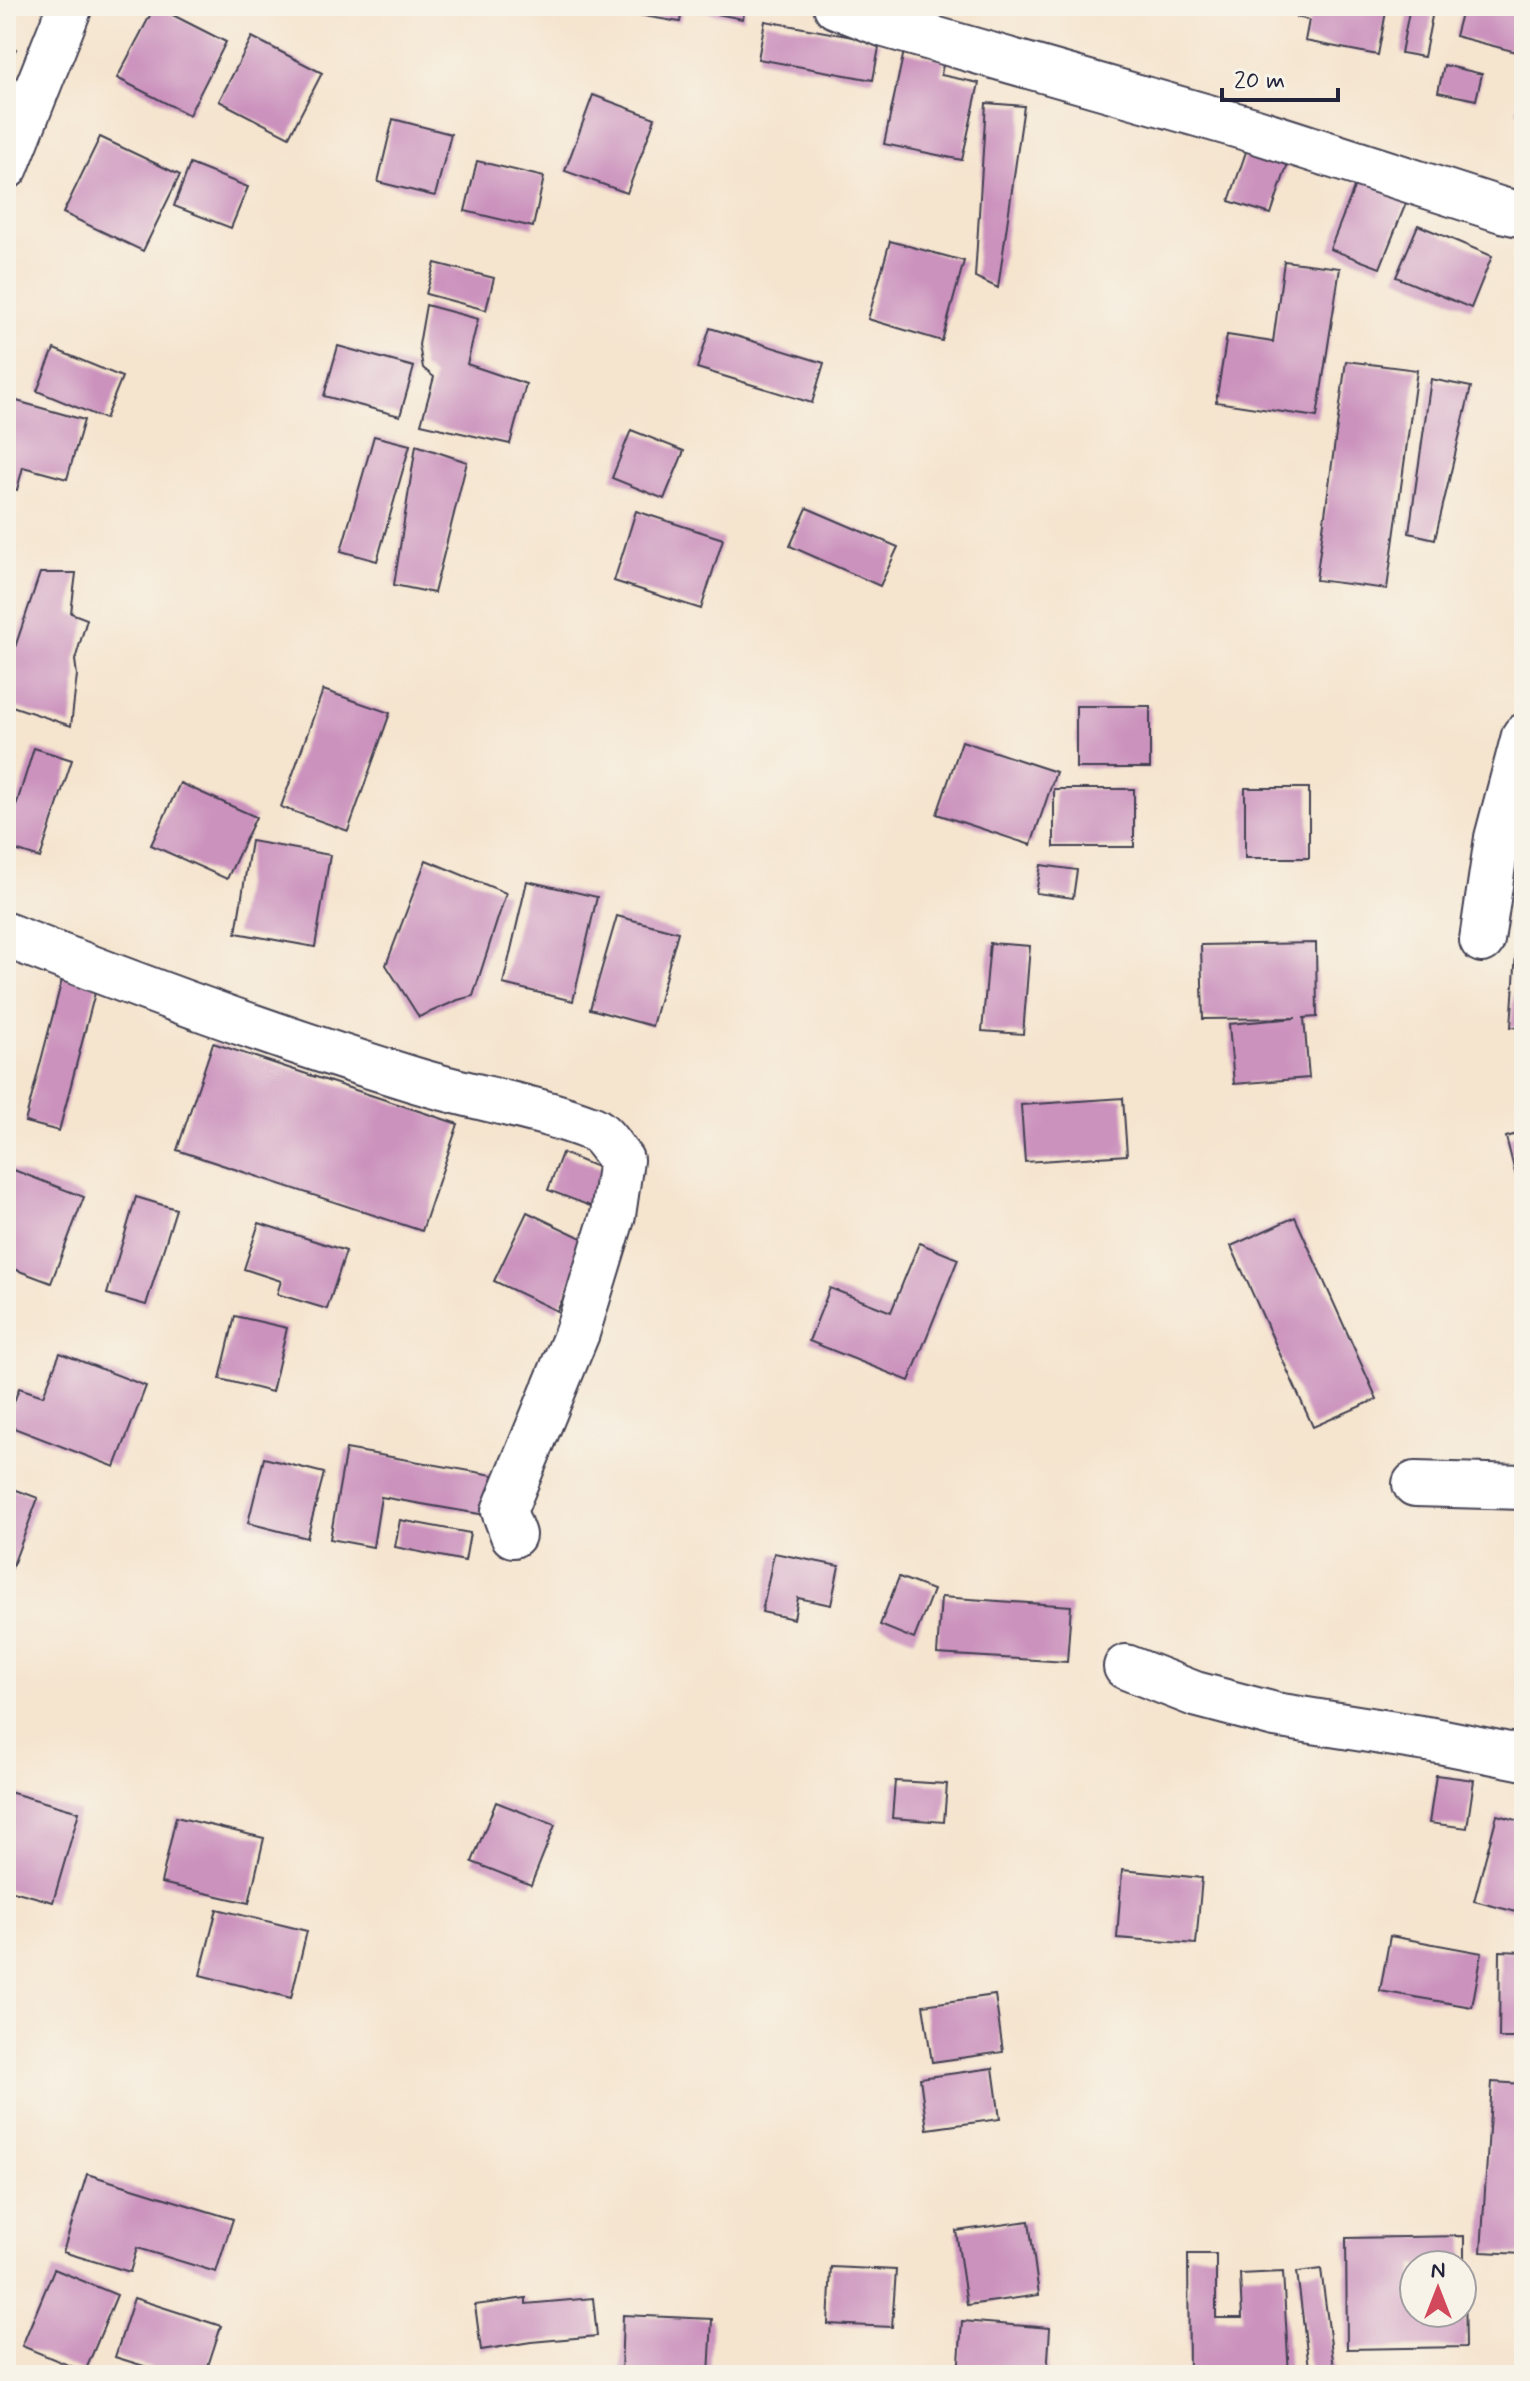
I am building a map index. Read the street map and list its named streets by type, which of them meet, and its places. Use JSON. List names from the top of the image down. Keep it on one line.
{"scale_bar":"20 m","north":"top"}
